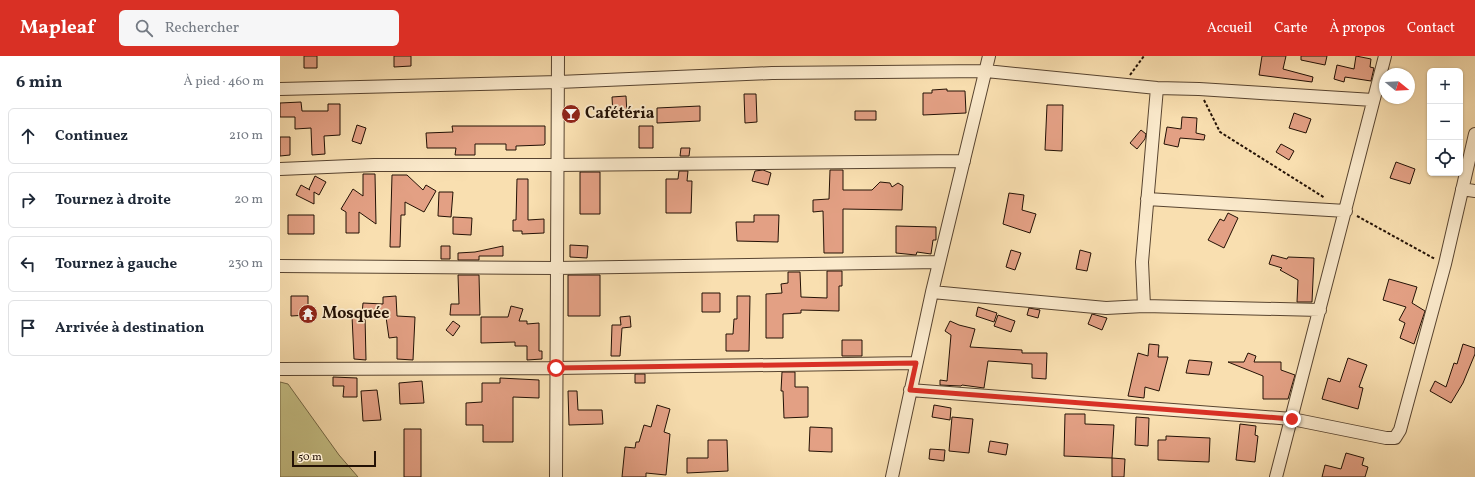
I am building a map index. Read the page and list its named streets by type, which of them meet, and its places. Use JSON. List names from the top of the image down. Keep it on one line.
{"places":{"bar":["Cafétéria"],"temple":["Mosquée"]},"scale_bar":"50 m","north":"right","page":{"header":"Mapleaf","search":"Rechercher","nav":["Accueil","Carte","À propos","Contact"],"heading":["6 min","À pied · 460 m"],"map_buttons":["+","−"],"list":[["Continuez","210 m"],["Tournez à droite","20 m"],["Tournez à gauche","230 m"],"Arrivée à destination"],"scale":"50 m"}}
